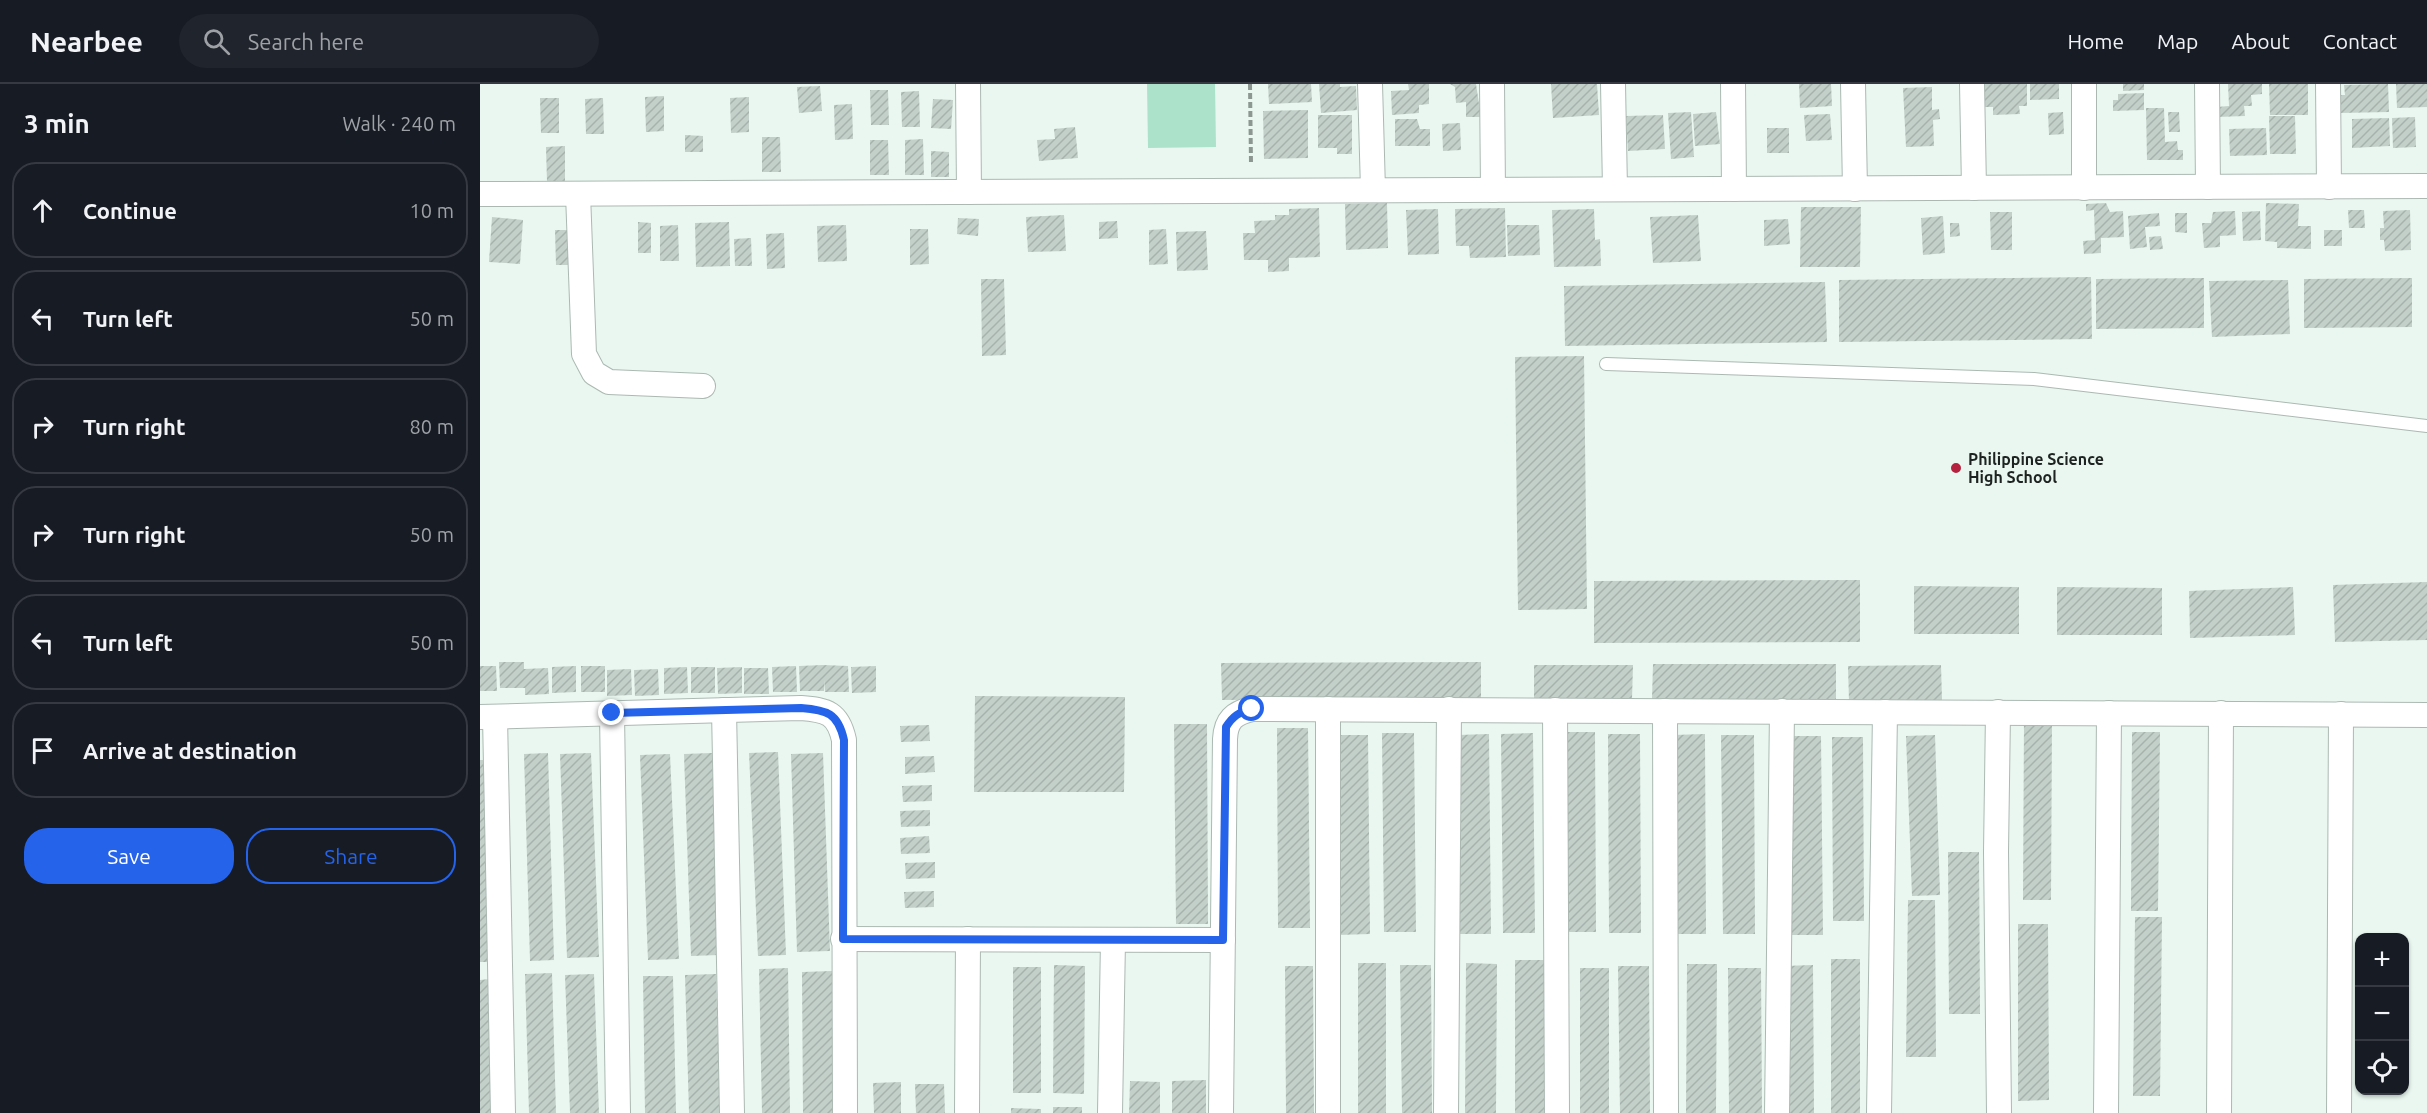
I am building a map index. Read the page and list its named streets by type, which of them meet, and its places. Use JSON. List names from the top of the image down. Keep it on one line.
{"places":["Philippine Science High School"],"page":{"header":"Nearbee","search":"Search here","nav":["Home","Map","About","Contact"],"heading":["3 min","Walk · 240 m"],"list":[["Continue","10 m"],["Turn left","50 m"],["Turn right","80 m"],["Turn right","50 m"],["Turn left","50 m"],"Arrive at destination"],"buttons":["Save","Share"],"map_buttons":["+","−"]}}
